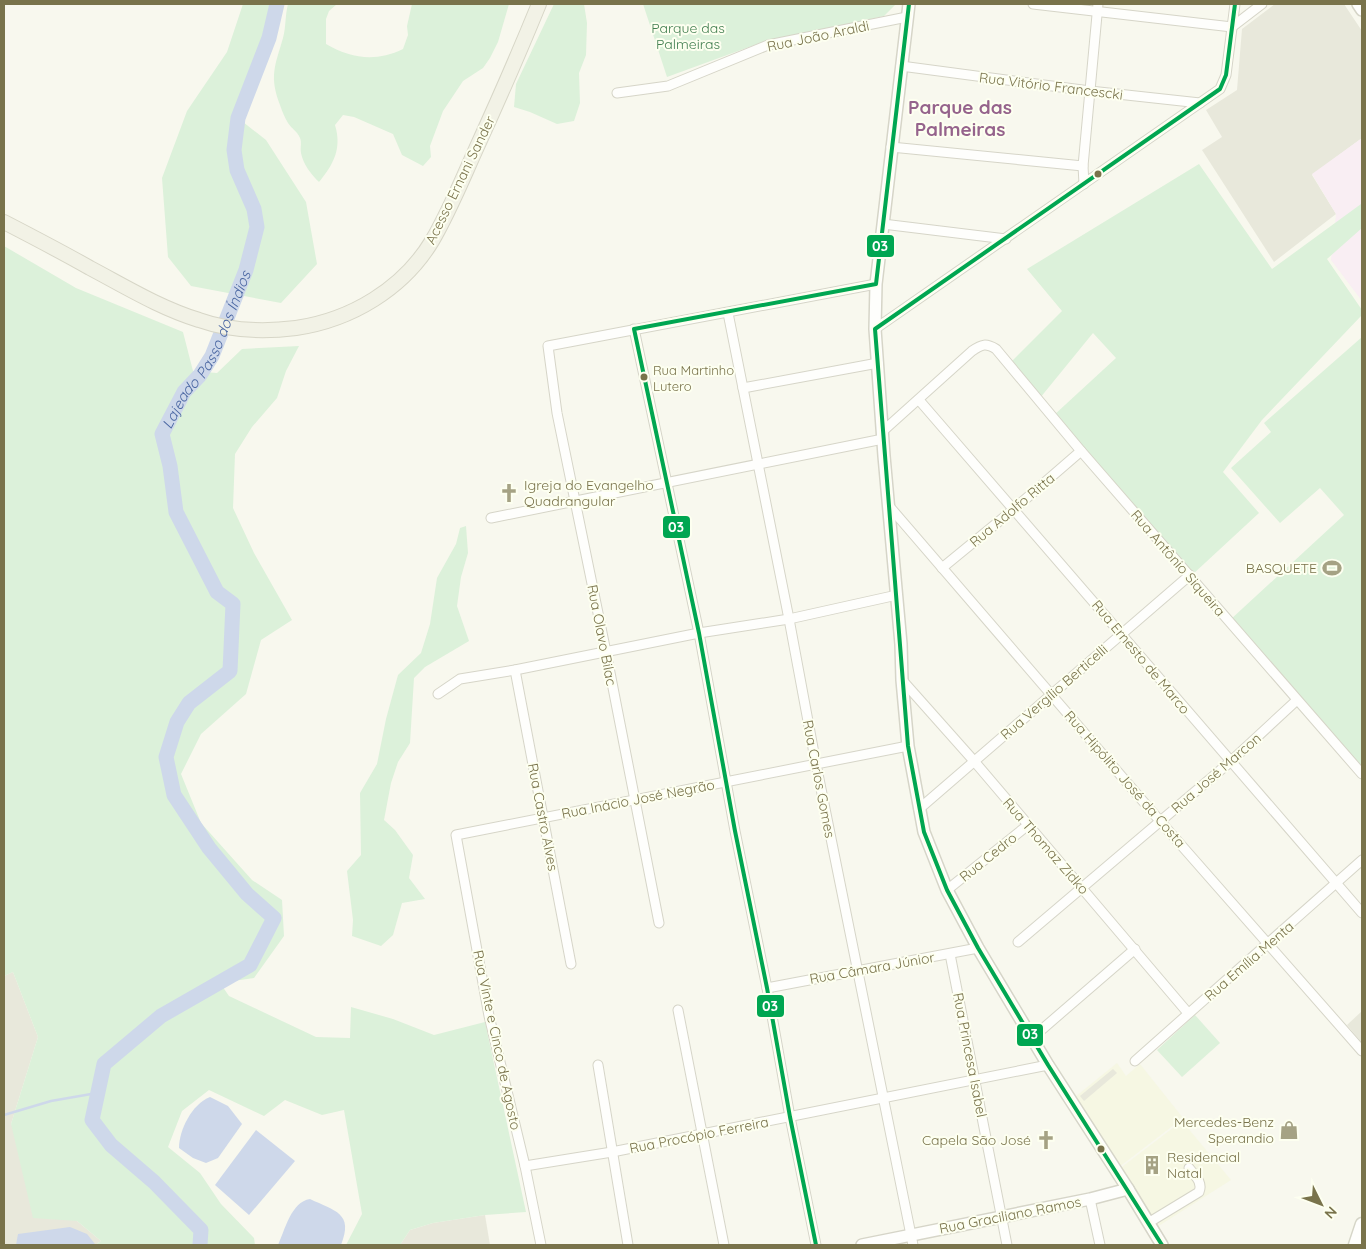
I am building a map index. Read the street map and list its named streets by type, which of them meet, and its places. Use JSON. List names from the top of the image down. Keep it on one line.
{"streets":{"highway":["Acesso Ernani Sander"],"street":["Rua João Araldi","Rua Vitório Francescki","Rua Adolfo Ritta","Rua Antônio Siqueira","Rua Olavo Bilac","Rua Ernesto de Marco","Rua Vergílio Berticelli","Rua José Marcon","Rua Carlos Gomes","Rua Hipólito José da Costa","Rua Inácio José Negrão","Rua Castro Alves","Rua Thomaz Zidko","Rua Cedro","Rua Emília Menta","Rua Câmara Júnior","Rua Vinte e Cinco de Agosto","Rua Princesa Isabel","Rua Procópio Ferreira","Rua Graciliano Ramos"]},"crossings":[["Rua Adolfo Ritta","Rua Antônio Siqueira"],["Rua Adolfo Ritta","Rua Ernesto de Marco"],["Rua Adolfo Ritta","Rua Hipólito José da Costa"],["Rua Antônio Siqueira","Rua Ernesto de Marco"],["Rua Antônio Siqueira","Rua Vergílio Berticelli"],["Rua Antônio Siqueira","Rua José Marcon"],["Rua Olavo Bilac","Rua Inácio José Negrão"],["Rua Ernesto de Marco","Rua Vergílio Berticelli"],["Rua Ernesto de Marco","Rua José Marcon"],["Rua Ernesto de Marco","Rua Emília Menta"],["Rua Vergílio Berticelli","Rua Hipólito José da Costa"],["Rua Vergílio Berticelli","Rua Thomaz Zidko"],["Rua José Marcon","Rua Hipólito José da Costa"],["Rua José Marcon","Rua Thomaz Zidko"],["Rua Carlos Gomes","Rua Inácio José Negrão"],["Rua Carlos Gomes","Rua Câmara Júnior"],["Rua Carlos Gomes","Rua Procópio Ferreira"],["Rua Carlos Gomes","Rua Graciliano Ramos"],["Rua Hipólito José da Costa","Rua Emília Menta"],["Rua Inácio José Negrão","Rua Castro Alves"],["Rua Inácio José Negrão","Rua Vinte e Cinco de Agosto"],["Rua Thomaz Zidko","Rua Cedro"],["Rua Thomaz Zidko","Rua Emília Menta"],["Rua Câmara Júnior","Rua Princesa Isabel"],["Rua Vinte e Cinco de Agosto","Rua Procópio Ferreira"],["Rua Princesa Isabel","Rua Procópio Ferreira"],["Rua Princesa Isabel","Rua Graciliano Ramos"]],"districts":["Parque das Palmeiras"],"water":["Lajeado Passo dos Índios"],"parks":["Parque das Palmeiras"],"places":{"other":["Rua Martinho Lutero"],"church":["Igreja do Evangelho Quadrangular","Capela São José"],"sports":["BASQUETE"],"shop":["Mercedes-Benz Sperandio"],"building":["Residencial Natal"]},"lines":["transit line 03"],"north":"bottom right"}
